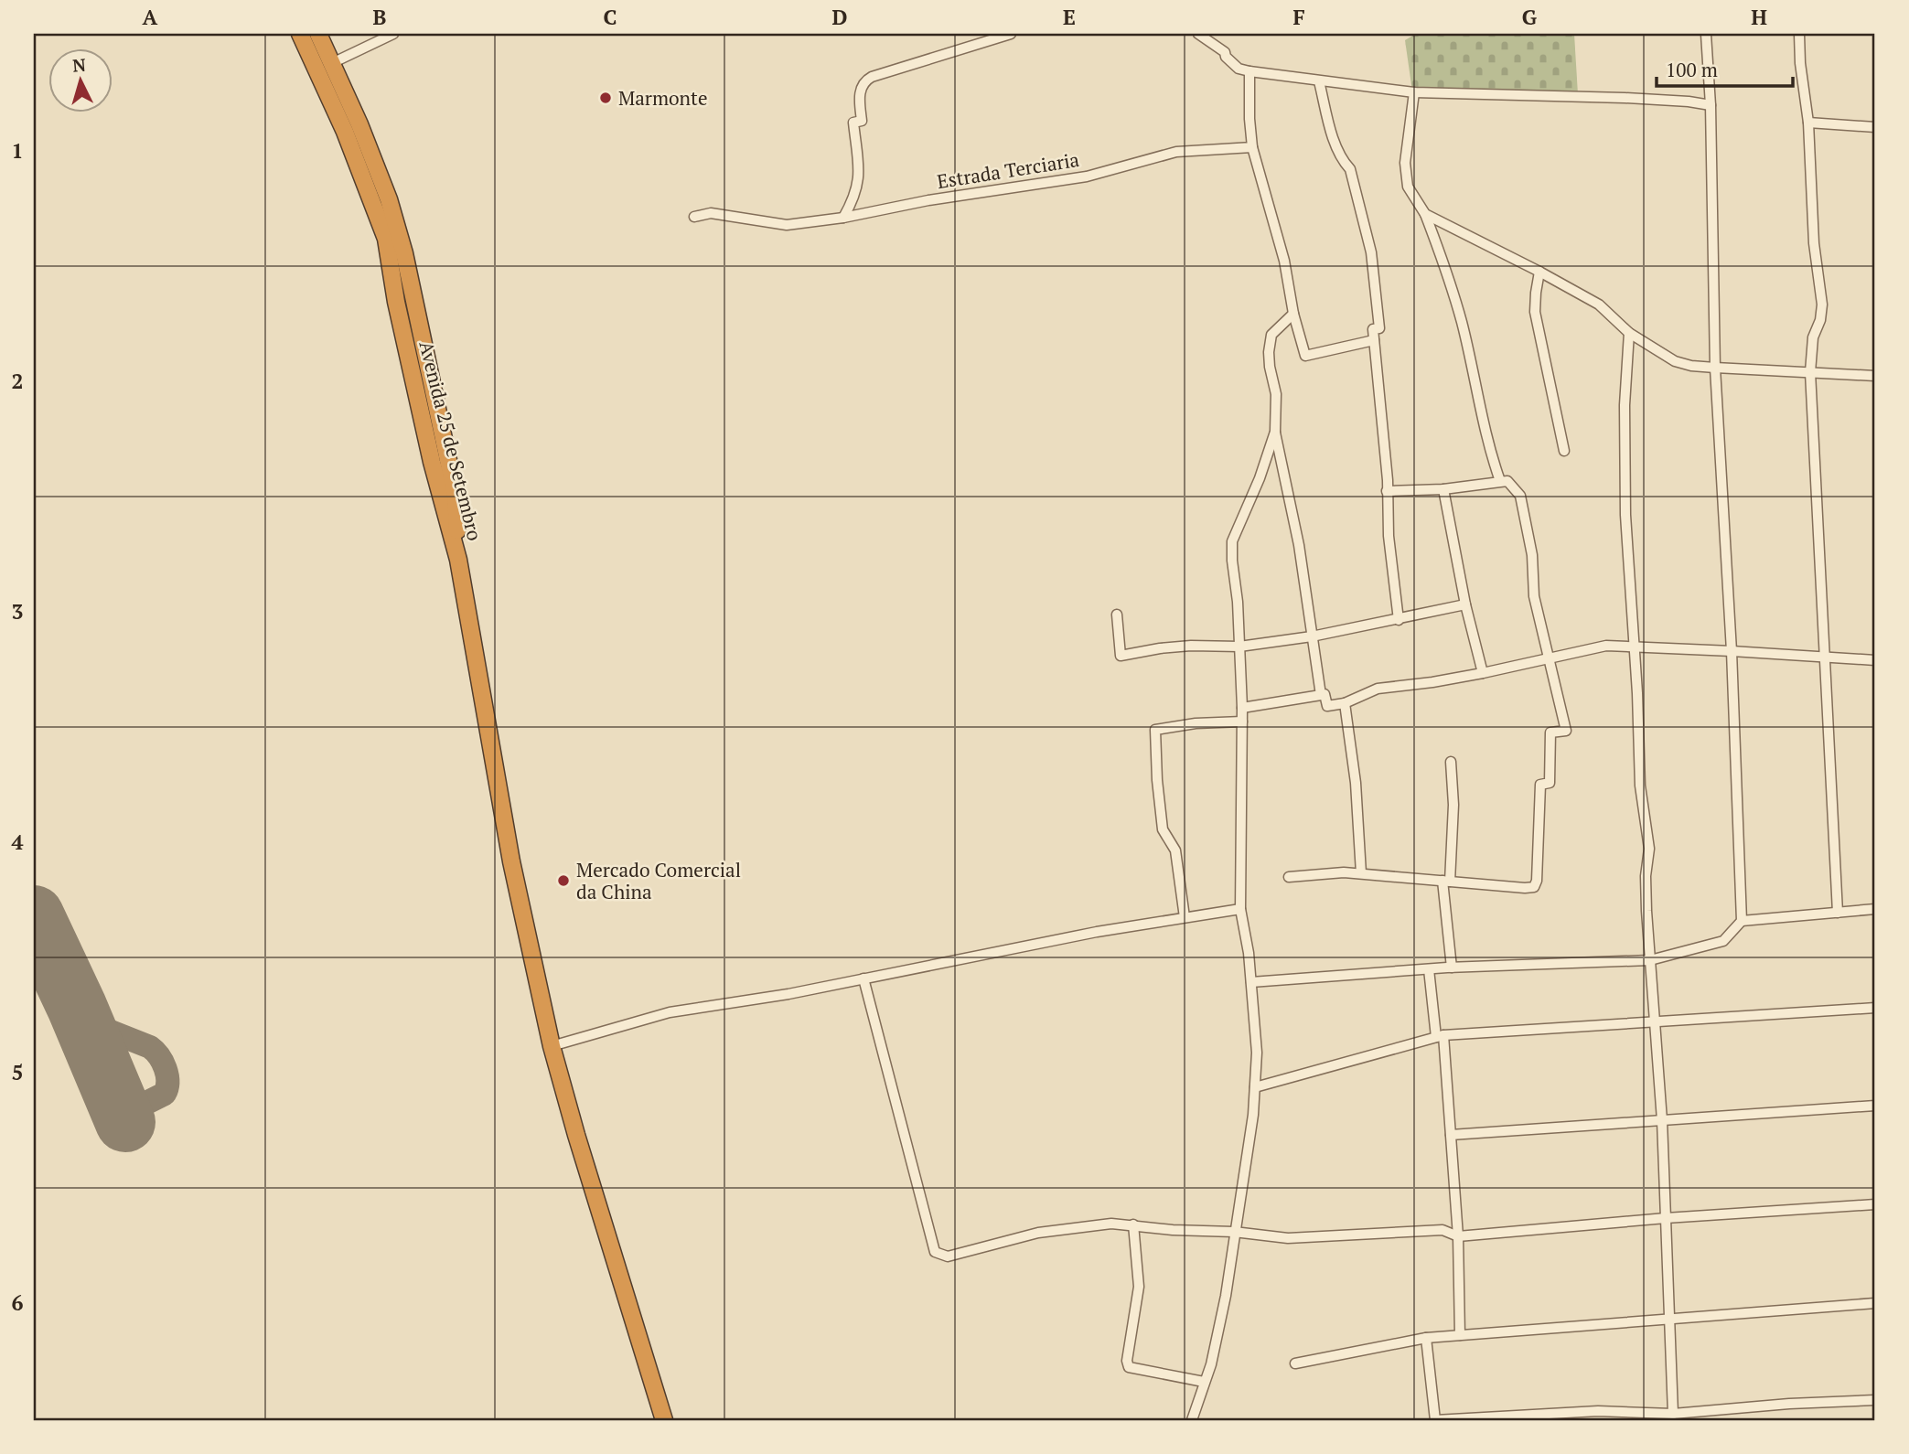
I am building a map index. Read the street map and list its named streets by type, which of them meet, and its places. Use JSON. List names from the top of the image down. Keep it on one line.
{"streets":{"highway":["Avenida 25 de Setembro"],"street":["Estrada Terciaria"]},"places":["Marmonte","Mercado Comercial da China"],"scale_bar":"100 m","north":"top","grid":{"columns":["A","B","C","D","E","F","G","H"],"rows":["1","2","3","4","5","6"]}}
